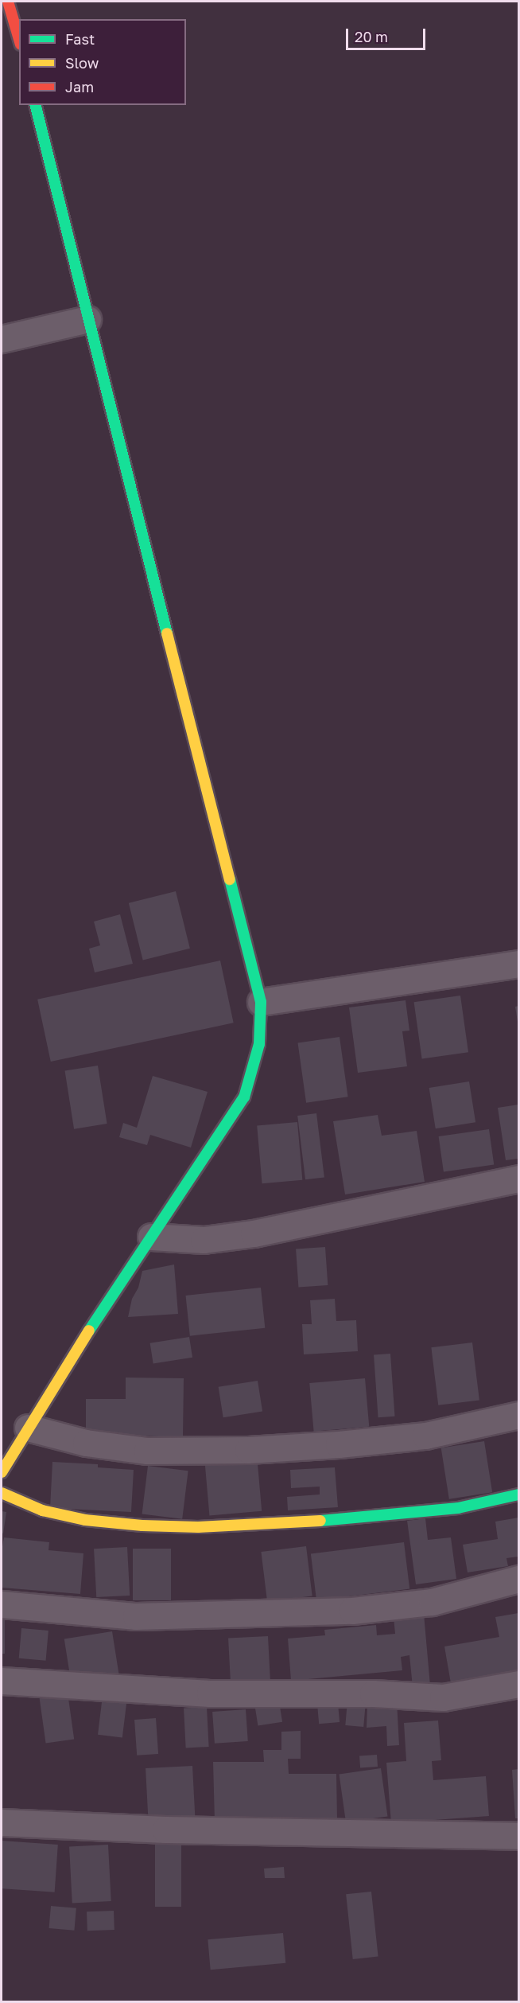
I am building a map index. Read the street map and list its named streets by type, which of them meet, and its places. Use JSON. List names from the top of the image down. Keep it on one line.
{"legend":["Fast","Slow","Jam"],"scale_bar":"20 m"}
